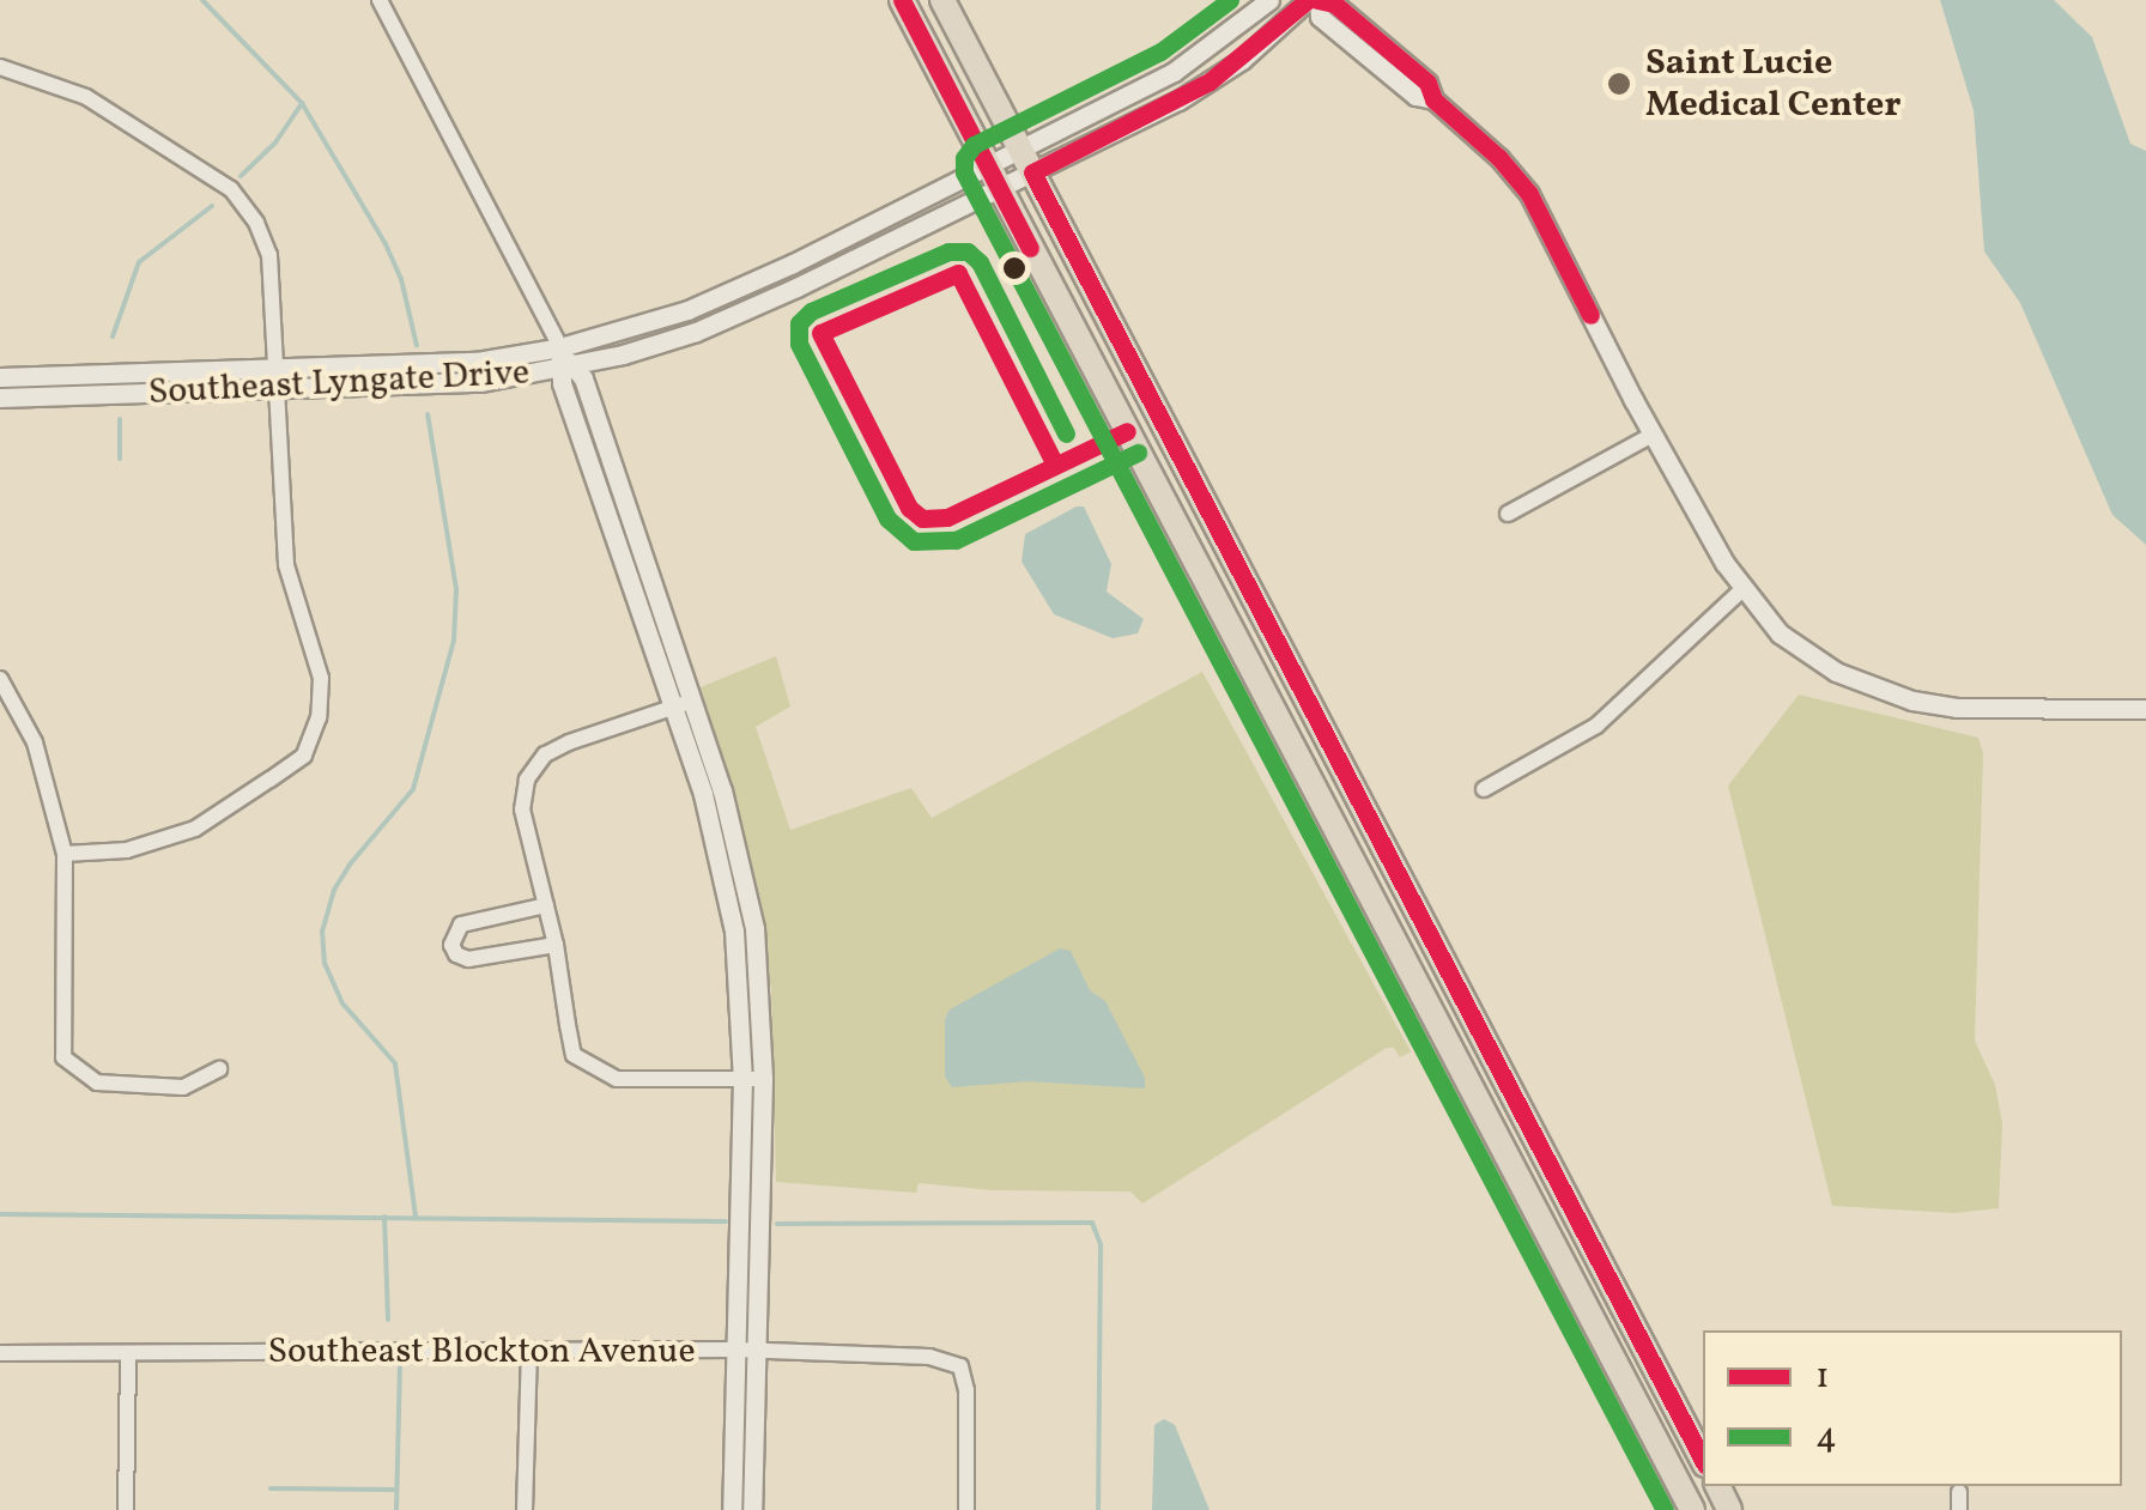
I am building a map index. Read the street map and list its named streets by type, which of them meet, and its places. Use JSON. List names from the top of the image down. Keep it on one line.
{"streets":{"street":["Southeast Lyngate Drive","Southeast Blockton Avenue"]},"places":["Saint Lucie Medical Center"],"lines":["transit line 1","transit line 4"],"legend":["1","4"]}
